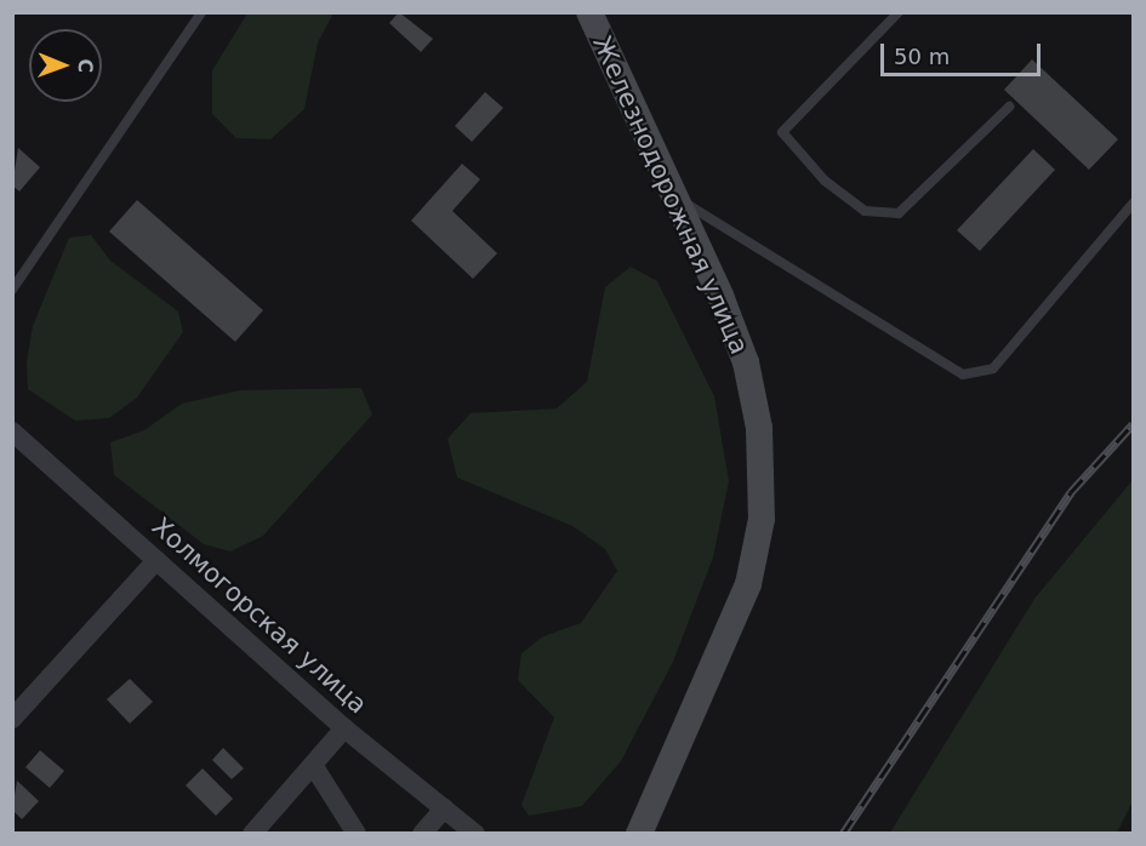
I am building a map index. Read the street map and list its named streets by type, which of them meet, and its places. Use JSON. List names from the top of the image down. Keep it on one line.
{"streets":{"street":["Железнодорожная улица","Холмогорская улица"]},"scale_bar":"50 m","north":"right"}
